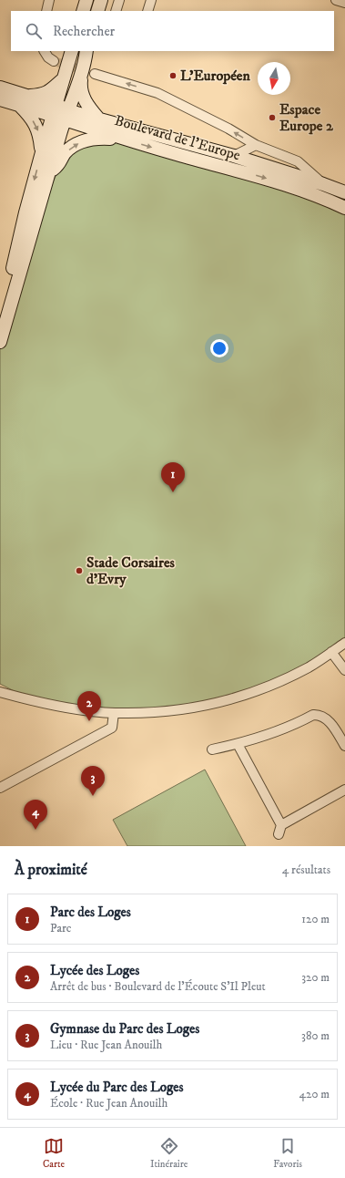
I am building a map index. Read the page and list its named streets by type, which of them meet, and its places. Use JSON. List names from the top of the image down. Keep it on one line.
{"streets":{"main road":["Boulevard de l'Europe"]},"places":["L'Européen","Espace Europe 2","Stade Corsaires d'Evry"],"north":"bottom","page":{"search":"Rechercher","pins":["1","2","3","4"],"heading":["À proximité","4 résultats"],"list":[{"mark":"1","name":"Parc des Loges","note":"Parc","value":"120 m"},{"mark":"2","name":"Lycée des Loges","note":"Arrêt de bus · Boulevard de l'Écoute S'Il Pleut","value":"320 m"},{"mark":"3","name":"Gymnase du Parc des Loges","note":"Lieu · Rue Jean Anouilh","value":"380 m"},{"mark":"4","name":"Lycée du Parc des Loges","note":"École · Rue Jean Anouilh","value":"420 m"}],"nav":["Carte","Itinéraire","Favoris"]}}
